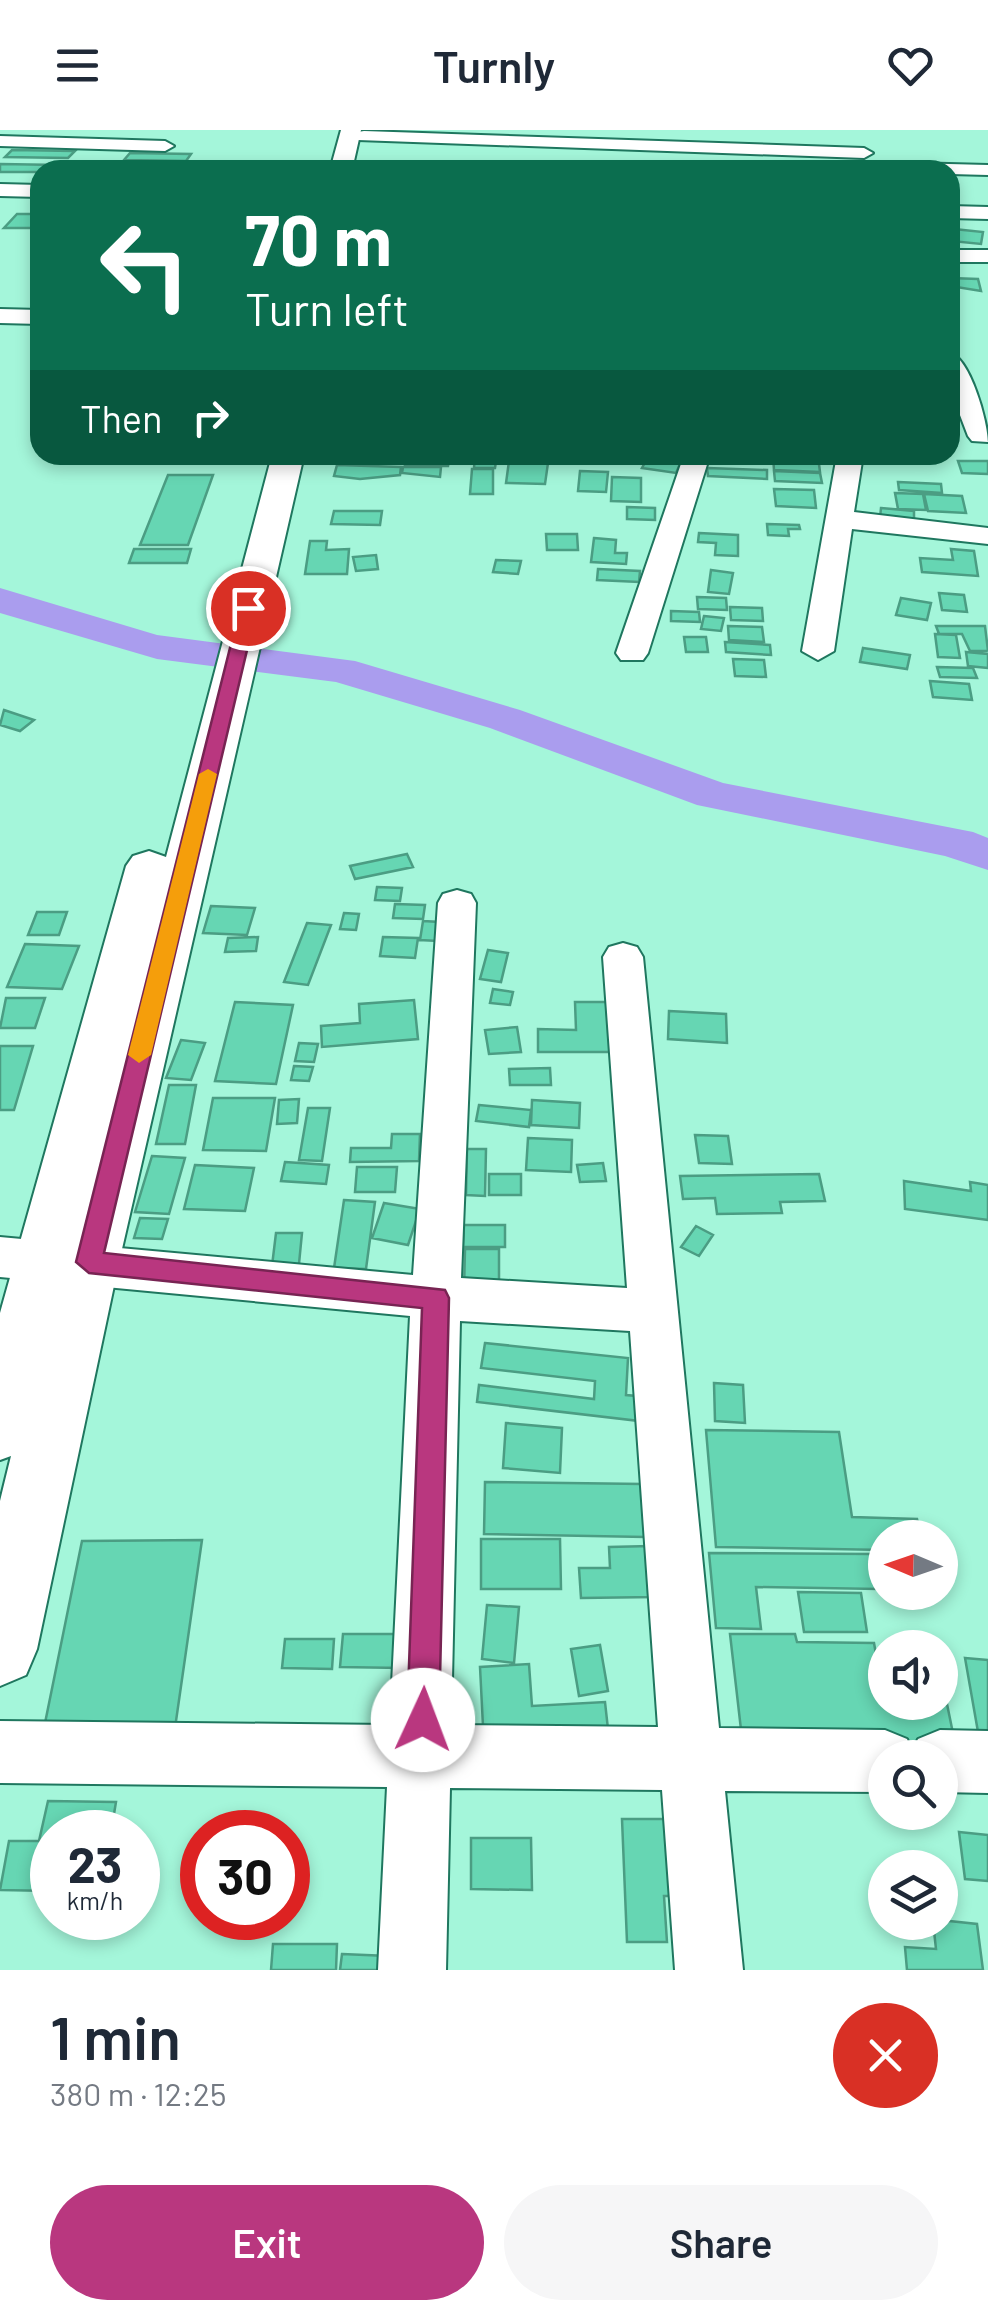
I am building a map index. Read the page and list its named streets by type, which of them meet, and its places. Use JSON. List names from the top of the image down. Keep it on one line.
{"north":"left","page":{"header":"Turnly","turn":["70 m","Turn left"],"then":"Then","speed":"23 km/h","limit":"30","heading":["1 min","380 m · 12:25"],"buttons":["Exit","Share"]}}
